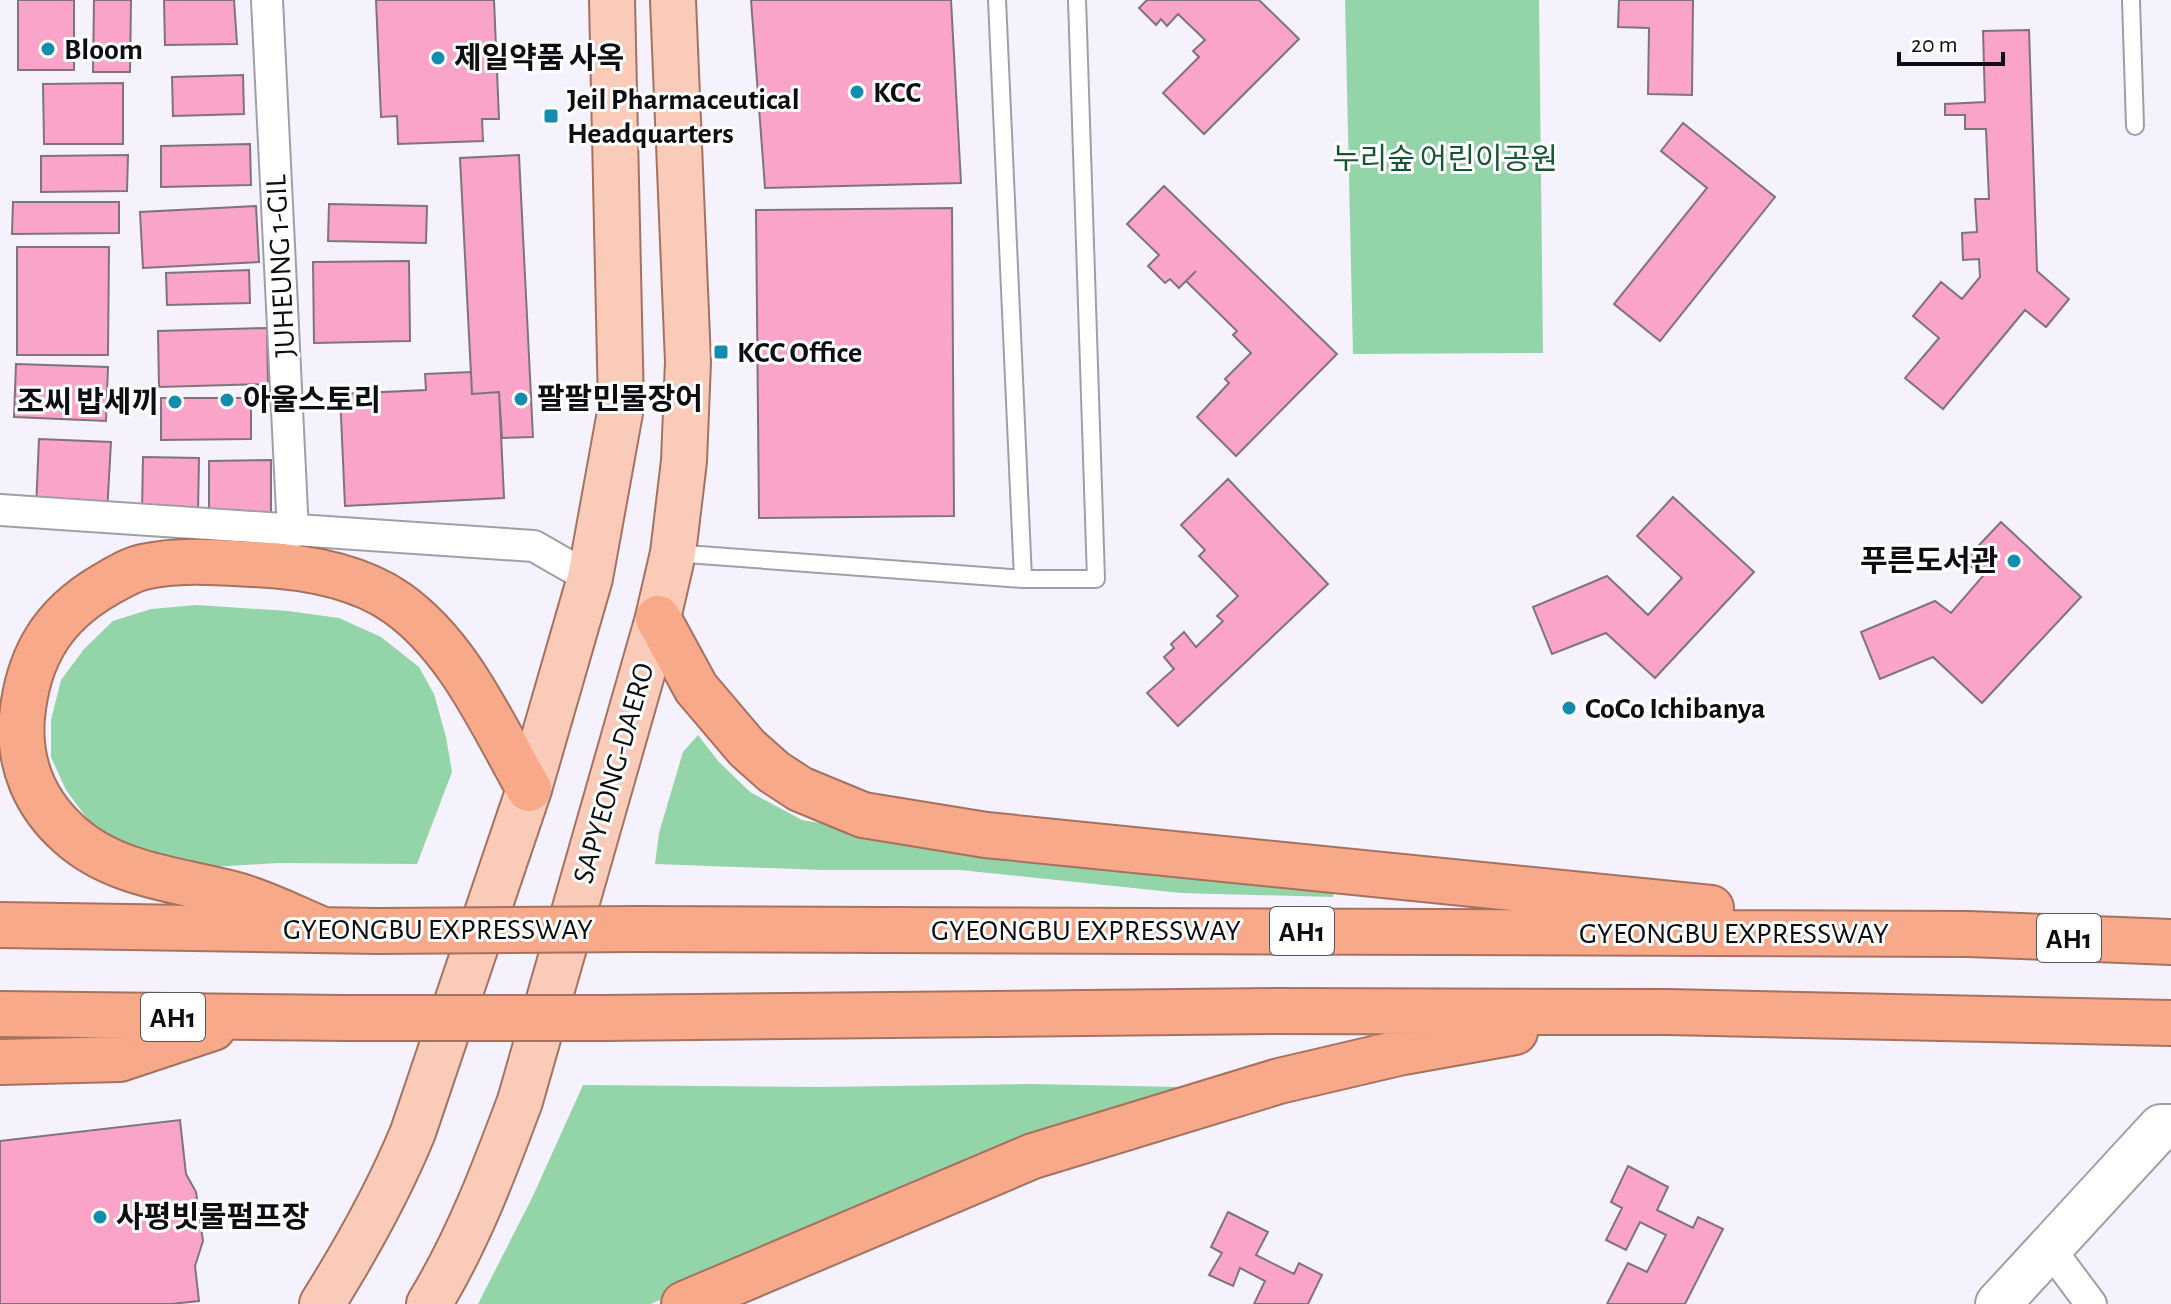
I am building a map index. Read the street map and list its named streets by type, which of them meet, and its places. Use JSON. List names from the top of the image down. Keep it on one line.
{"streets":{"highway":["GYEONGBU EXPRESSWAY","AH1"],"main road":["SAPYEONG-DAERO"],"street":["JUHEUNG 1-GIL"]},"parks":["누리숲 어린이공원"],"places":{"other":["Bloom","제일약품 사옥","KCC","팔팔민물장어","아울스토리","조씨 밥세끼","푸른도서관","CoCo Ichibanya","사평빗물펌프장"],"transit":["Jeil Pharmaceutical Headquarters","KCC Office"]},"scale_bar":"20 m"}
